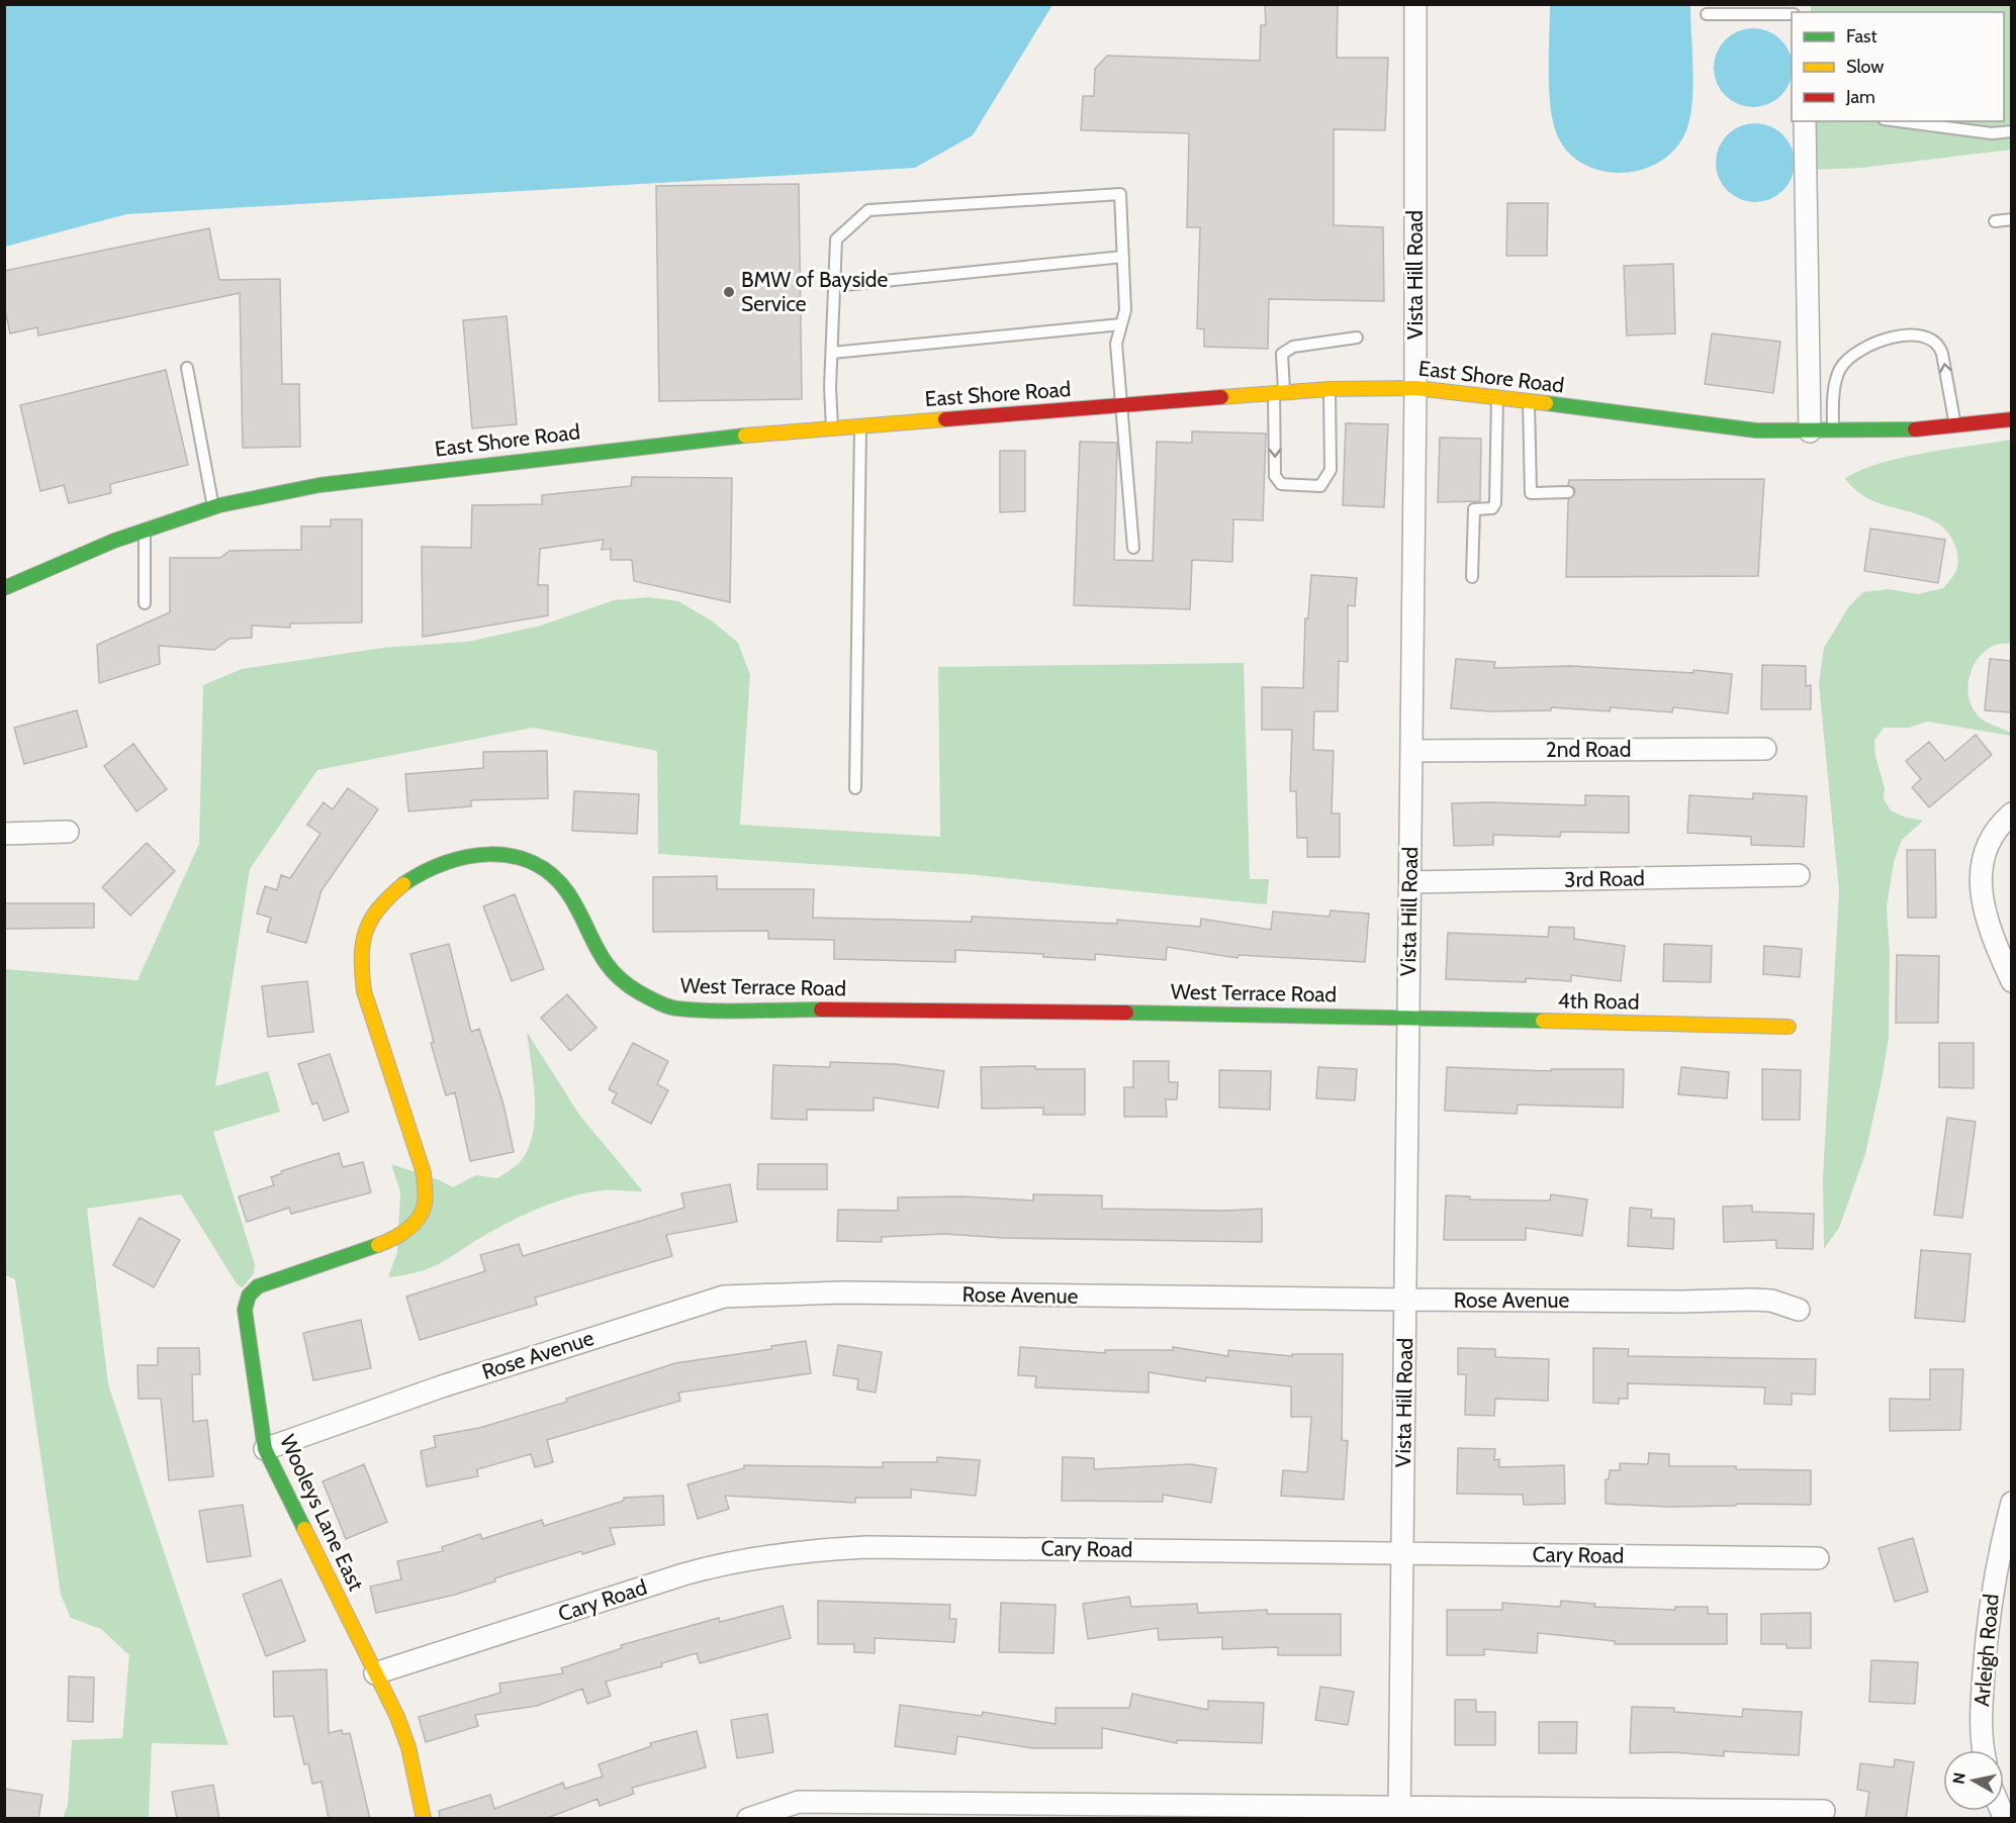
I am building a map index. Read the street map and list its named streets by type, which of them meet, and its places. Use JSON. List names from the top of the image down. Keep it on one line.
{"streets":{"street":["Vista Hill Road","East Shore Road","2nd Road","3rd Road","West Terrace Road","4th Road","Rose Avenue","Wooleys Lane East","Cary Road","Arleigh Road"]},"crossings":[["Vista Hill Road","East Shore Road"],["Vista Hill Road","2nd Road"],["Vista Hill Road","3rd Road"],["Vista Hill Road","West Terrace Road"],["Vista Hill Road","4th Road"],["Vista Hill Road","Rose Avenue"],["Vista Hill Road","Cary Road"],["West Terrace Road","4th Road"],["West Terrace Road","Wooleys Lane East"],["Rose Avenue","Wooleys Lane East"],["Wooleys Lane East","Cary Road"]],"places":["BMW of Bayside Service"],"legend":["Fast","Slow","Jam"],"north":"left"}
